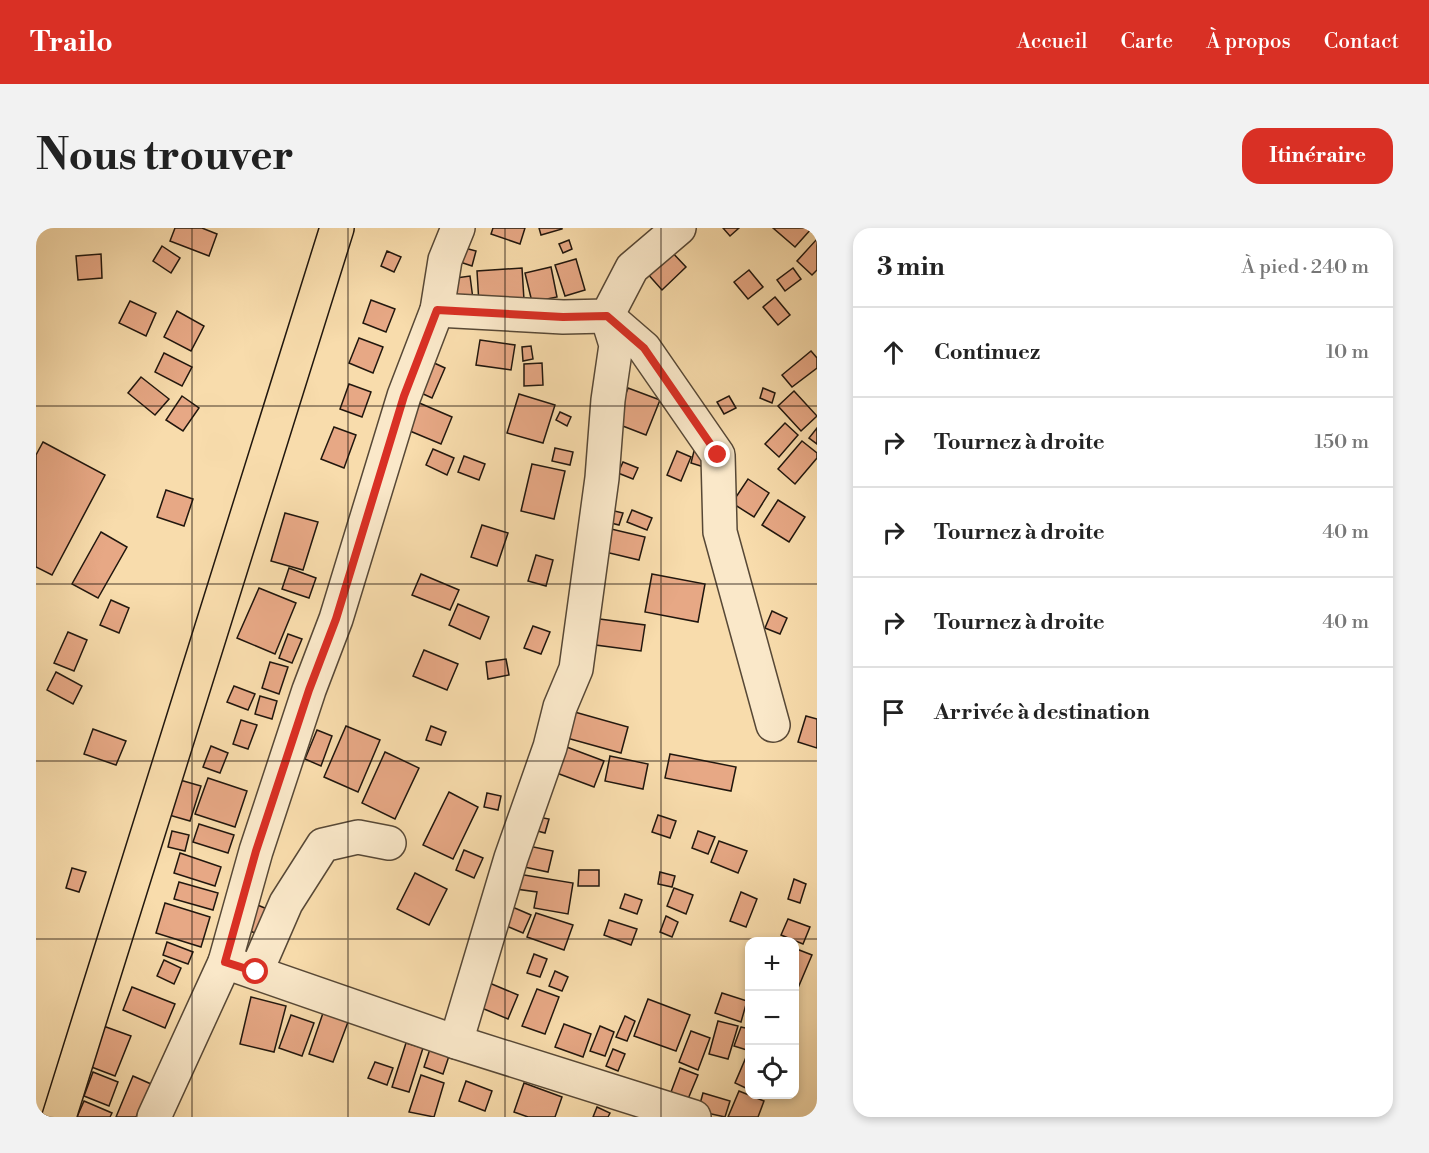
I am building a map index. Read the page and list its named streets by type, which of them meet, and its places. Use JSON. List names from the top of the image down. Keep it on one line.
{"page":{"header":"Trailo","nav":["Accueil","Carte","À propos","Contact"],"buttons":"Itinéraire","title":"Nous trouver","heading":["3 min","À pied · 240 m"],"list":[["Continuez","10 m"],["Tournez à droite","150 m"],["Tournez à droite","40 m"],["Tournez à droite","40 m"],"Arrivée à destination"],"map_buttons":["+","−"]}}
